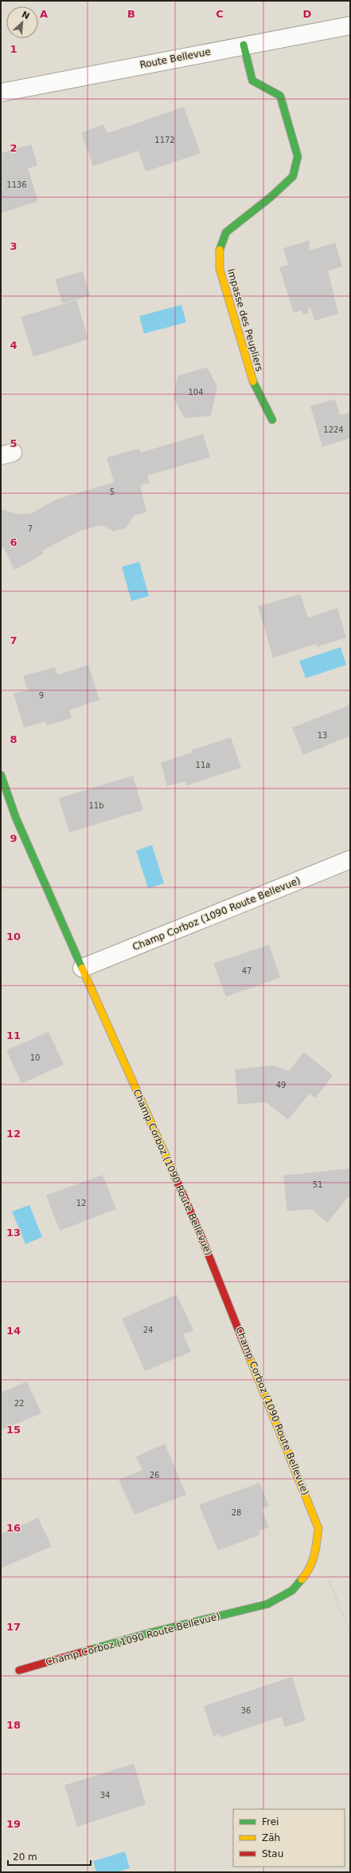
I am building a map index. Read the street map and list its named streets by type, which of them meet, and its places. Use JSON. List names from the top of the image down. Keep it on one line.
{"streets":{"street":["Route Bellevue","Impasse des Peupliers","Champ Corboz (1090 Route Bellevue)"]},"crossings":[["Route Bellevue","Impasse des Peupliers"]],"house_numbers":["1172","1136","104","1224","5","7","9","13","11a","11b","47","10","49","51","12","24","22","26","28","36","34"],"legend":["Frei","Zäh","Stau"],"scale_bar":"20 m","north":"top right","grid":{"columns":["A","B","C","D"],"rows":["1","2","3","4","5","6","7","8","9","10","11","12","13","14","15","16","17","18","19"]}}
